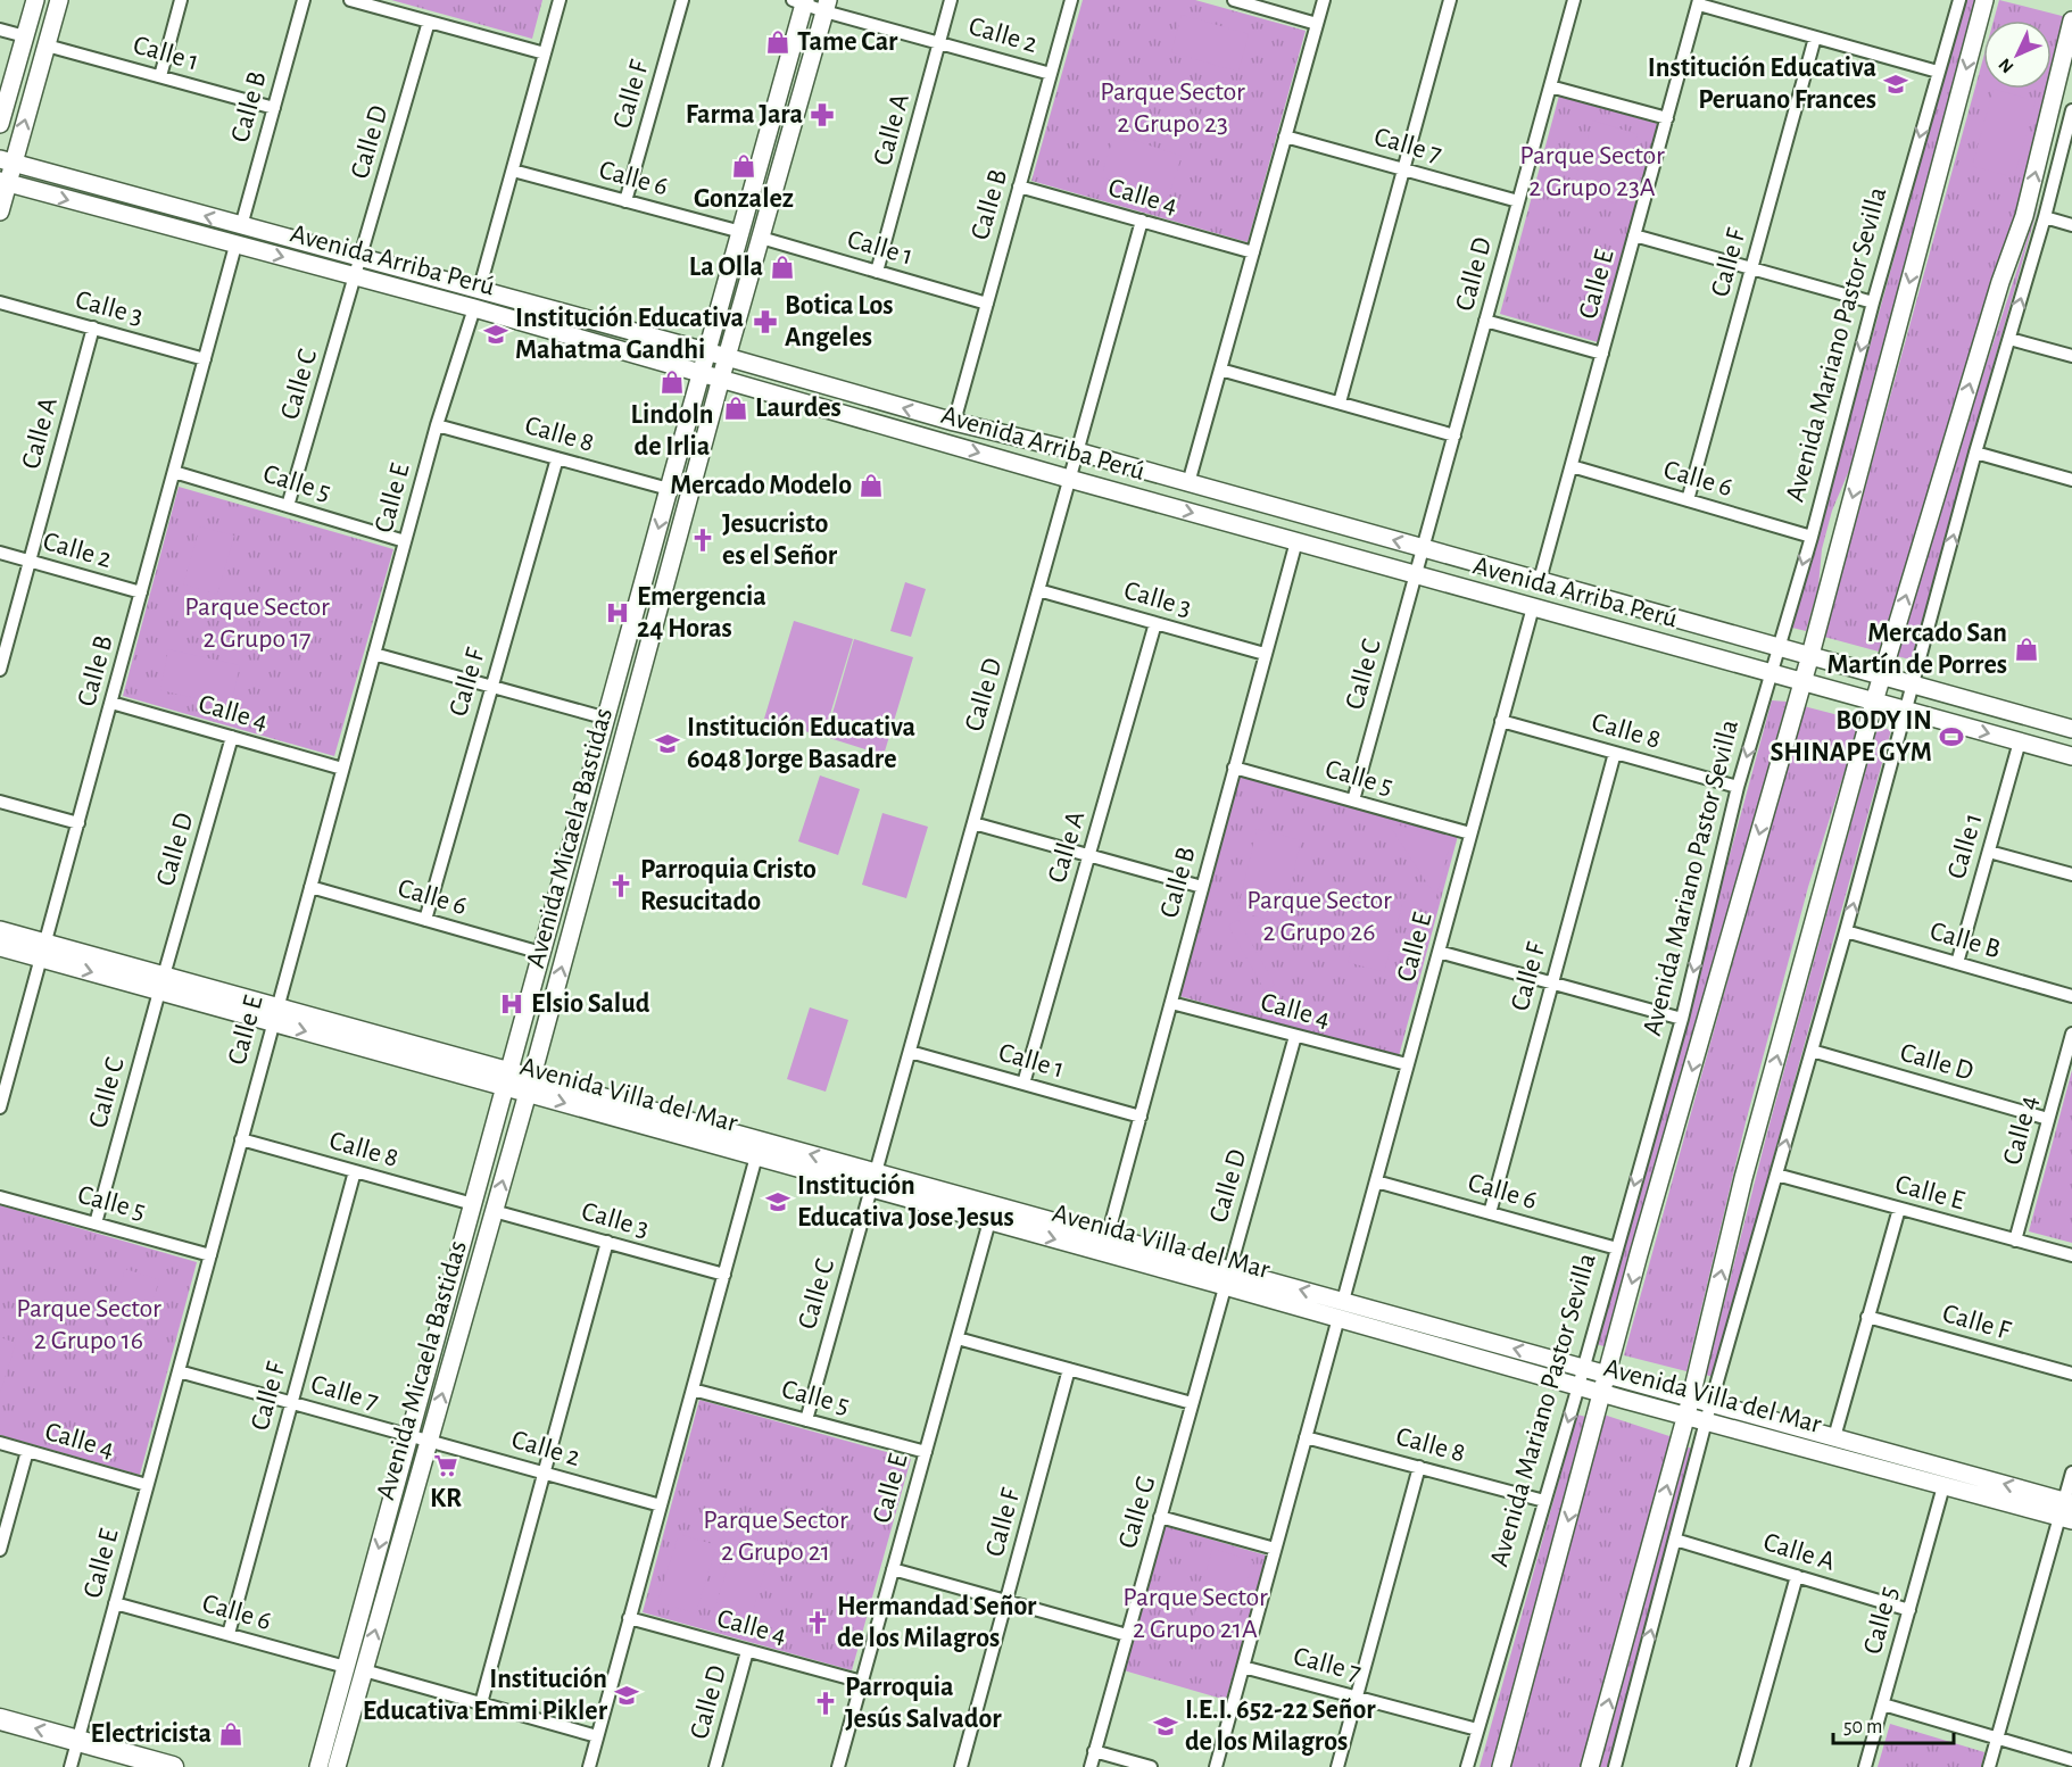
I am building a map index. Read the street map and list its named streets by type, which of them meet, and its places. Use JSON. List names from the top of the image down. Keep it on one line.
{"streets":{"street":["Calle 2","Calle 1","Calle F","Calle B","Calle A","Calle D","Calle 7","Calle 6","Calle 4","Avenida Arriba Perú","Calle E","Calle 3","Avenida Mariano Pastor Sevilla","Calle C","Calle 8","Calle 5","Avenida Micaela Bastidas","Avenida Villa del Mar","Calle G"]},"crossings":[["Calle 2","Calle B"],["Calle 2","Calle A"],["Calle 2","Calle 7"],["Calle 2","Avenida Micaela Bastidas"],["Calle 1","Calle B"],["Calle 1","Calle A"],["Calle 1","Calle D"],["Calle 1","Avenida Arriba Perú"],["Calle 1","Avenida Micaela Bastidas"],["Calle F","Calle 7"],["Calle F","Calle 6"],["Calle F","Calle 8"],["Calle B","Calle 4"],["Calle B","Avenida Arriba Perú"],["Calle B","Calle 3"],["Calle B","Calle 5"],["Calle B","Avenida Villa del Mar"],["Calle A","Calle 3"],["Calle A","Calle 5"],["Calle D","Calle 7"],["Calle D","Calle 4"],["Calle D","Avenida Arriba Perú"],["Calle D","Calle 3"],["Calle D","Calle C"],["Calle D","Avenida Villa del Mar"],["Calle D","Calle G"],["Calle 7","Calle E"],["Calle 7","Avenida Mariano Pastor Sevilla"],["Calle 7","Avenida Micaela Bastidas"],["Calle 6","Calle E"],["Calle 6","Avenida Mariano Pastor Sevilla"],["Calle 6","Avenida Micaela Bastidas"],["Calle 4","Calle E"],["Avenida Arriba Perú","Calle E"],["Avenida Arriba Perú","Avenida Mariano Pastor Sevilla"],["Avenida Arriba Perú","Calle C"],["Avenida Arriba Perú","Avenida Micaela Bastidas"],["Calle E","Calle 8"],["Calle E","Calle 5"],["Calle E","Avenida Villa del Mar"],["Calle 3","Avenida Micaela Bastidas"],["Avenida Mariano Pastor Sevilla","Calle 8"],["Avenida Mariano Pastor Sevilla","Avenida Villa del Mar"],["Calle C","Calle 5"],["Calle C","Avenida Villa del Mar"],["Calle 8","Avenida Micaela Bastidas"],["Calle 5","Avenida Villa del Mar"],["Avenida Micaela Bastidas","Avenida Villa del Mar"],["Avenida Villa del Mar","Calle G"]],"parks":["Parque Sector 2 Grupo 23","Parque Sector 2 Grupo 23A","Parque Sector 2 Grupo 17","Parque Sector 2 Grupo 26","Parque Sector 2 Grupo 16","Parque Sector 2 Grupo 21","Parque Sector 2 Grupo 21A"],"places":{"shop":["Tame Car","Gonzalez","La Olla","Lindoln de Irlia","Laurdes","Mercado Modelo","Mercado San Martín de Porres","Electricista"],"school or university":["Institución Educativa Peruano Frances","Institución Educativa Mahatma Gandhi","Institución Educativa 6048 Jorge Basadre","Institución Educativa Jose Jesus","Institución Educativa Emmi Pikler","I.E.I. 652-22 Señor de los Milagros"],"pharmacy":["Farma Jara","Botica Los Angeles"],"church":["Jesucristo es el Señor","Parroquia Cristo Resucitado","Hermandad Señor de los Milagros","Parroquia Jesús Salvador"],"hospital":["Emergencia 24 Horas","Elsio Salud"],"sports":["BODY IN SHINAPE GYM"],"supermarket":["KR"]},"scale_bar":"50 m","north":"bottom left"}
